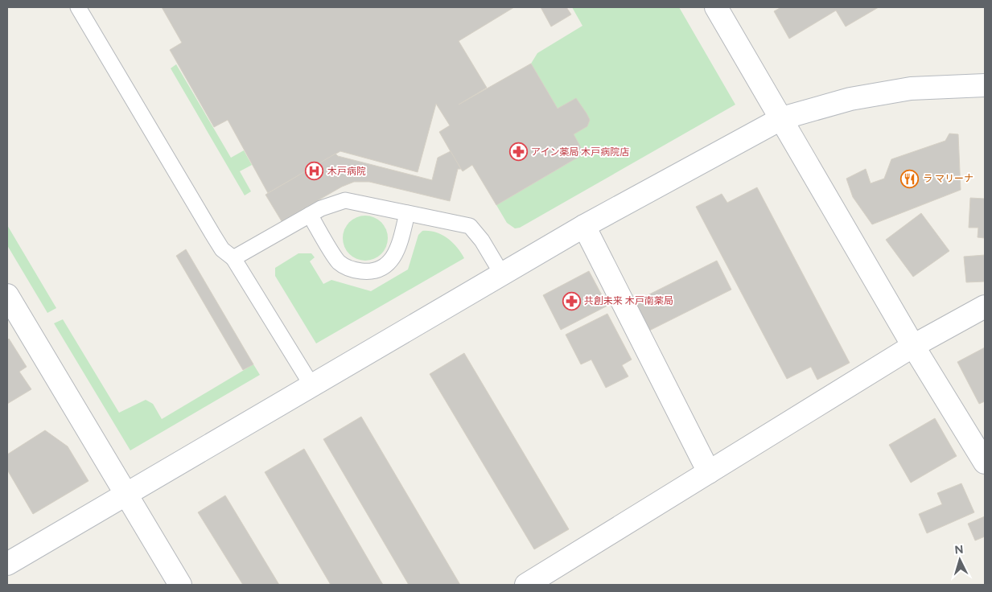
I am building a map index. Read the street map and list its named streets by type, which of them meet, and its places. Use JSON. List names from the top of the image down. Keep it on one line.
{"places":{"pharmacy":["アイン薬局 木戸病院店","共創未来 木戸南薬局"],"hospital":["木戸病院"],"restaurant":["ラ マリーナ"]},"north":"top"}
